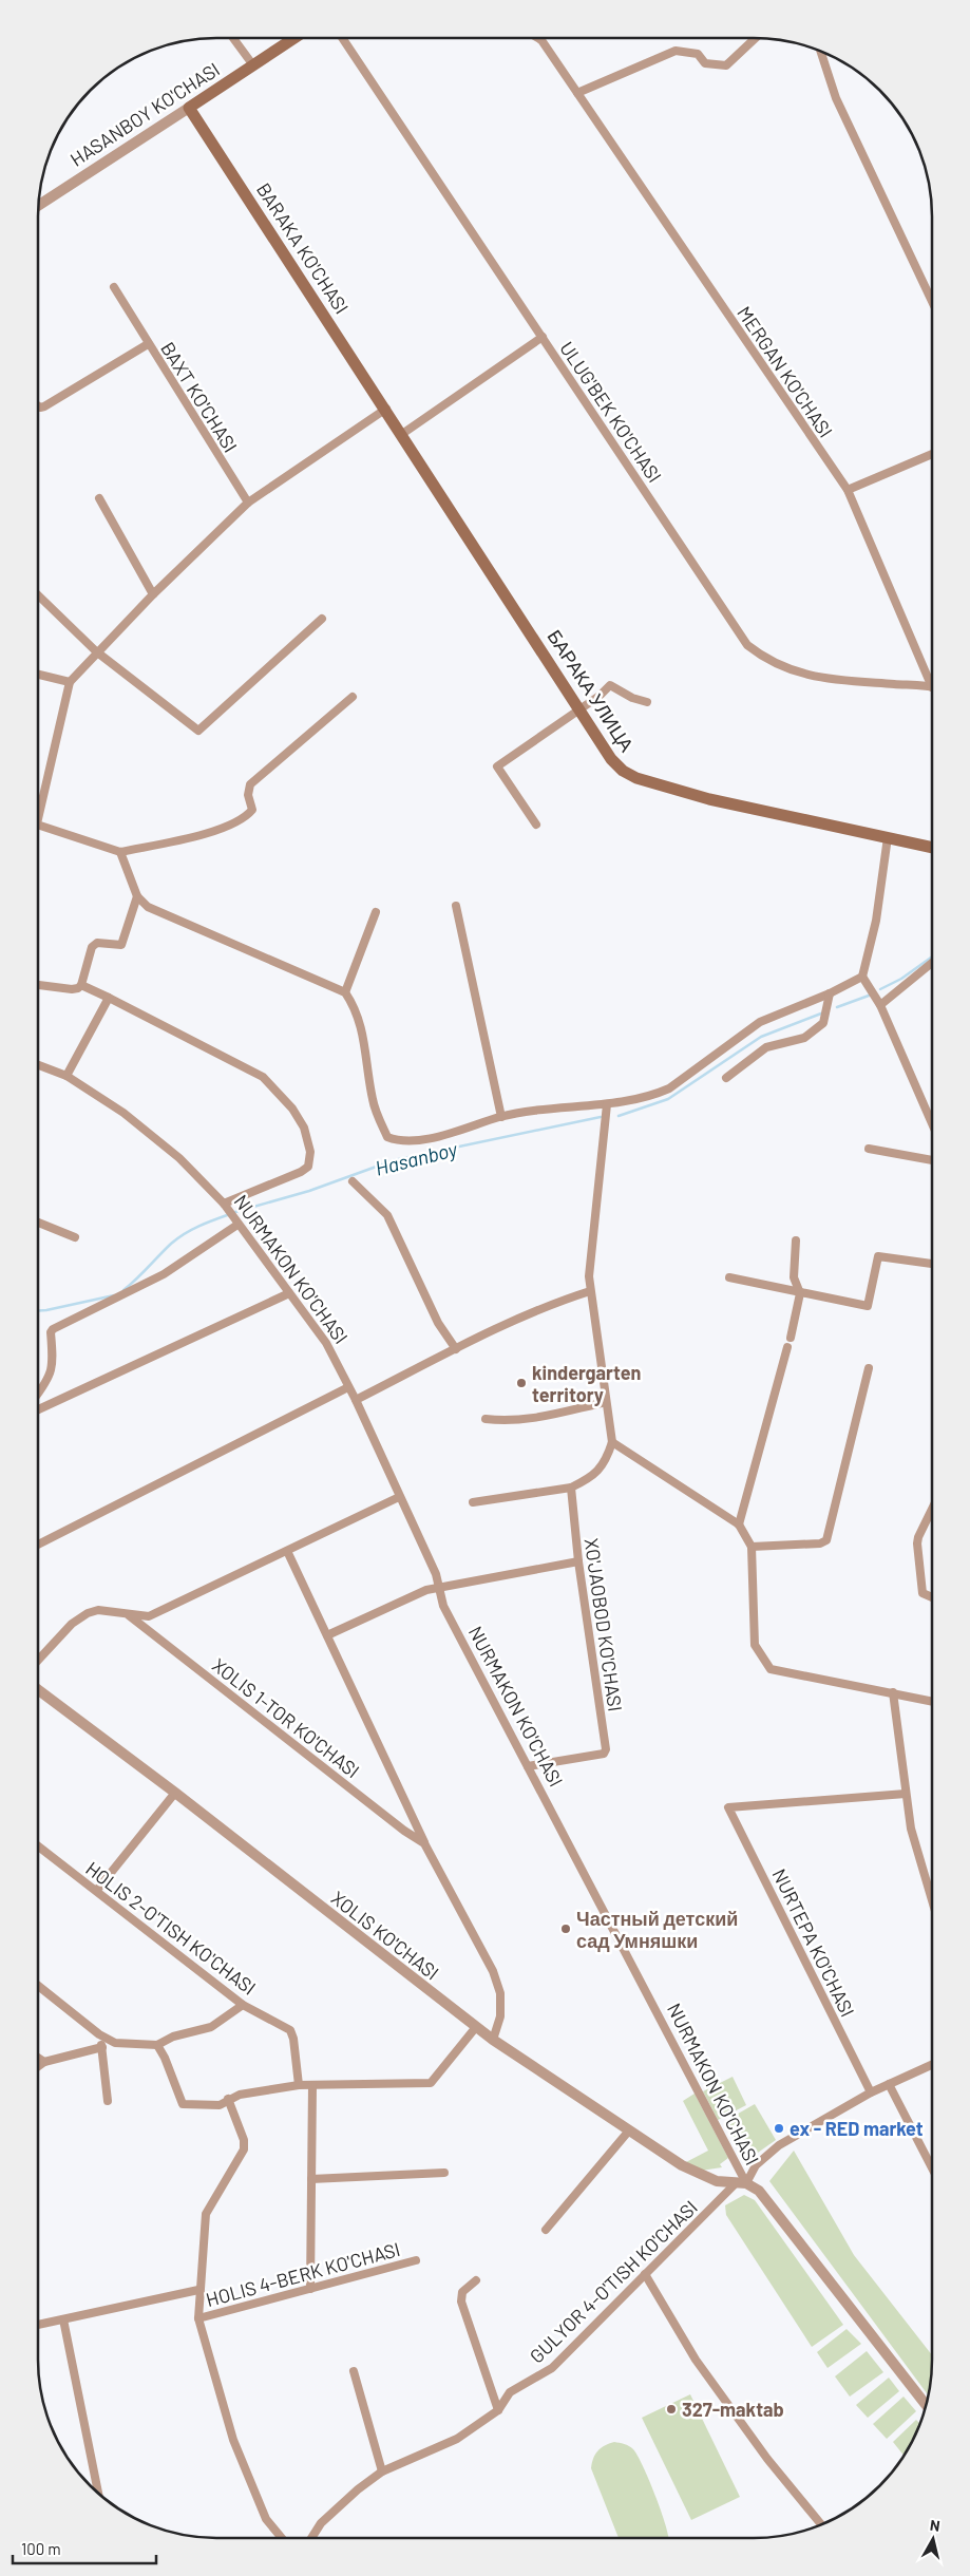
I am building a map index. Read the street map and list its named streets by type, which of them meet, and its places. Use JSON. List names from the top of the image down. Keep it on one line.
{"streets":{"main road":["HASANBOY KO'CHASI","BARAKA KO'CHASI","БАРАКА УЛИЦА"],"street":["MERGAN KO'CHASI","BAXT KO'CHASI","ULUG'BEK KO'CHASI","NURMAKON KO'CHASI","XO'JAOBOD KO'CHASI","XOLIS 1-TOR KO'CHASI","HOLIS 2-O'TISH KO'CHASI","XOLIS KO'CHASI","NURTEPA KO'CHASI","HOLIS 4-BERK KO'CHASI","GULYOR 4-O'TISH KO'CHASI"]},"crossings":[["HASANBOY KO'CHASI","BARAKA KO'CHASI"],["BARAKA KO'CHASI","БАРАКА УЛИЦА"],["NURMAKON KO'CHASI","XO'JAOBOD KO'CHASI"],["NURMAKON KO'CHASI","XOLIS KO'CHASI"],["NURMAKON KO'CHASI","GULYOR 4-O'TISH KO'CHASI"],["XOLIS 1-TOR KO'CHASI","XOLIS KO'CHASI"],["XOLIS KO'CHASI","GULYOR 4-O'TISH KO'CHASI"]],"water":["Hasanboy"],"places":["kindergarten territory","Частный детский сад Умняшки","ex - RED market","327-maktab"],"scale_bar":"100 m","north":"top"}
